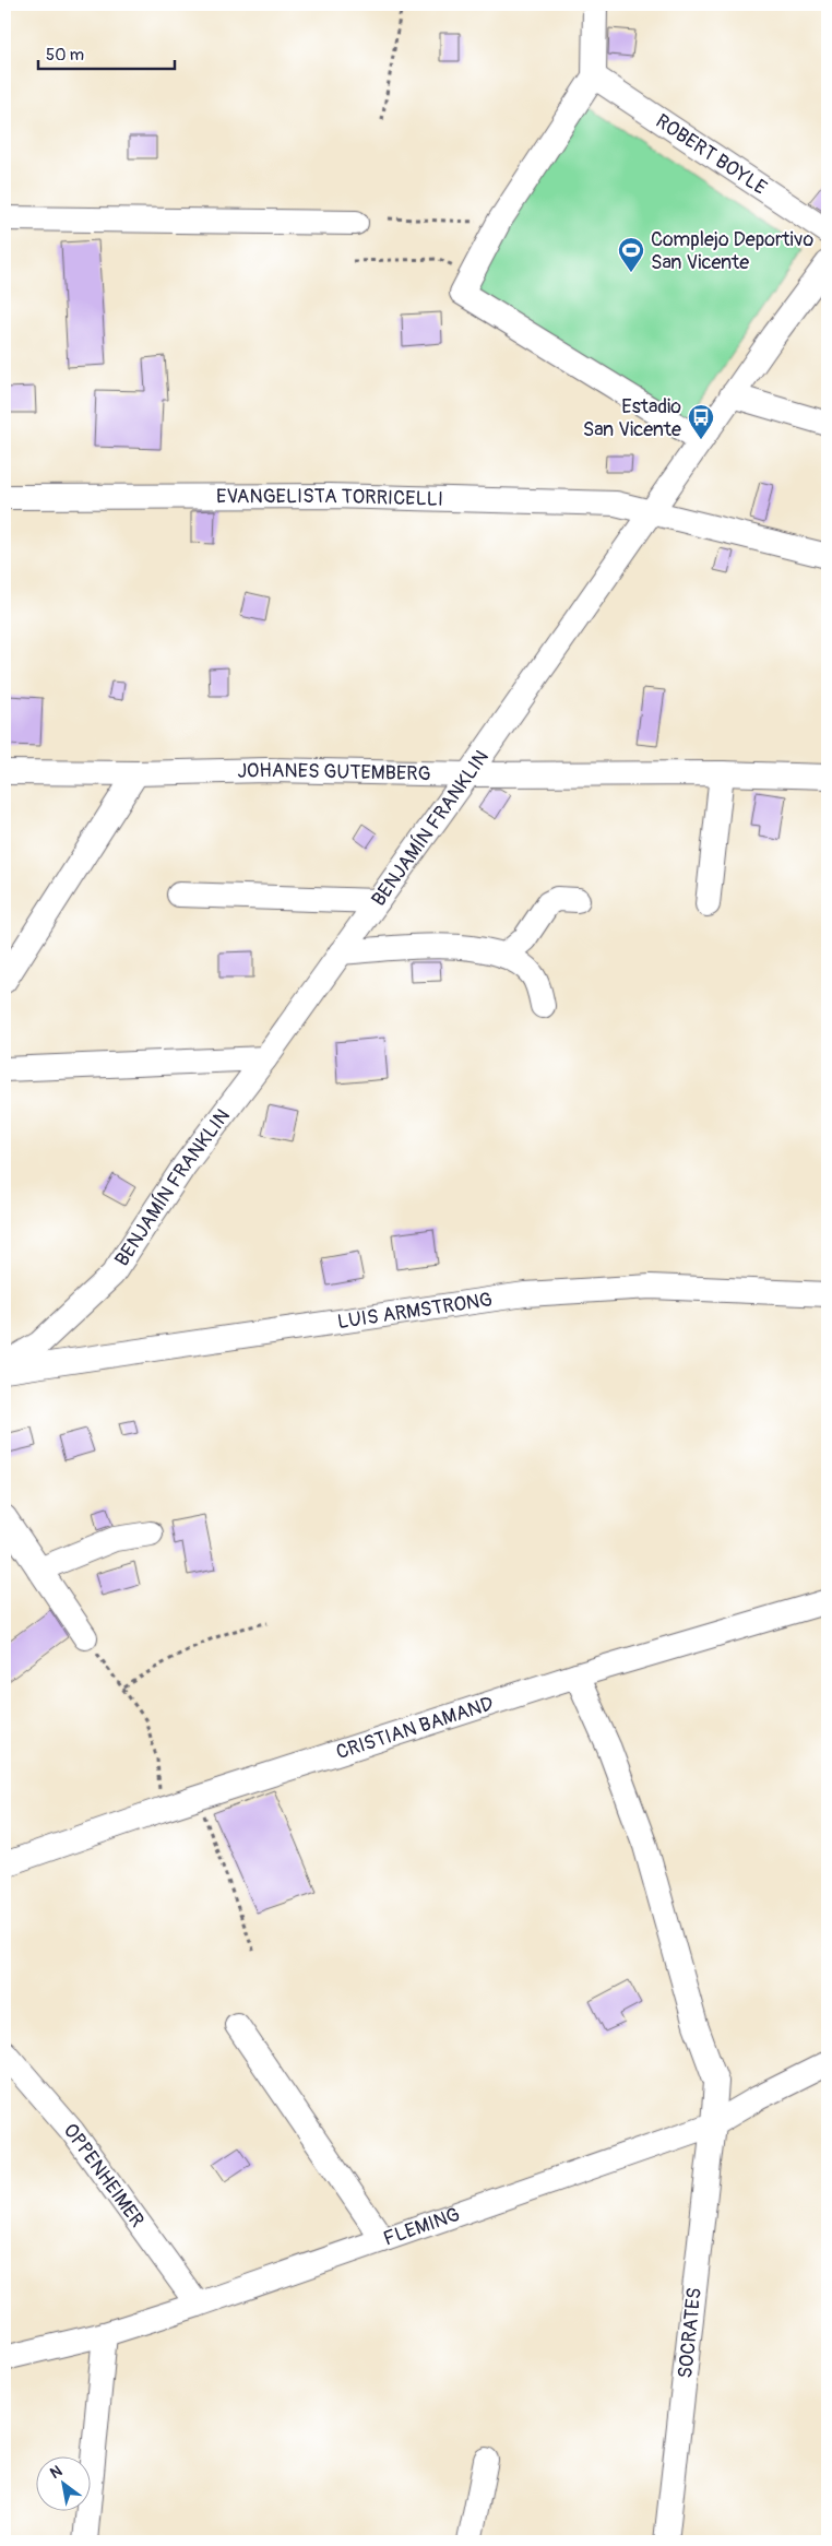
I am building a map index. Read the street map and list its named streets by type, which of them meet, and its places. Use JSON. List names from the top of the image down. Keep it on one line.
{"streets":{"street":["ROBERT BOYLE","EVANGELISTA TORRICELLI","JOHANES GUTEMBERG","BENJAMÍN FRANKLIN","LUIS ARMSTRONG","CRISTIAN BAMAND","OPPENHEIMER","FLEMING","SOCRATES"]},"crossings":[["EVANGELISTA TORRICELLI","BENJAMÍN FRANKLIN"],["JOHANES GUTEMBERG","BENJAMÍN FRANKLIN"],["CRISTIAN BAMAND","SOCRATES"],["OPPENHEIMER","FLEMING"],["FLEMING","SOCRATES"]],"places":{"sports":["Complejo Deportivo San Vicente"],"bus stop":["Estadio San Vicente"]},"scale_bar":"50 m","north":"top left"}
